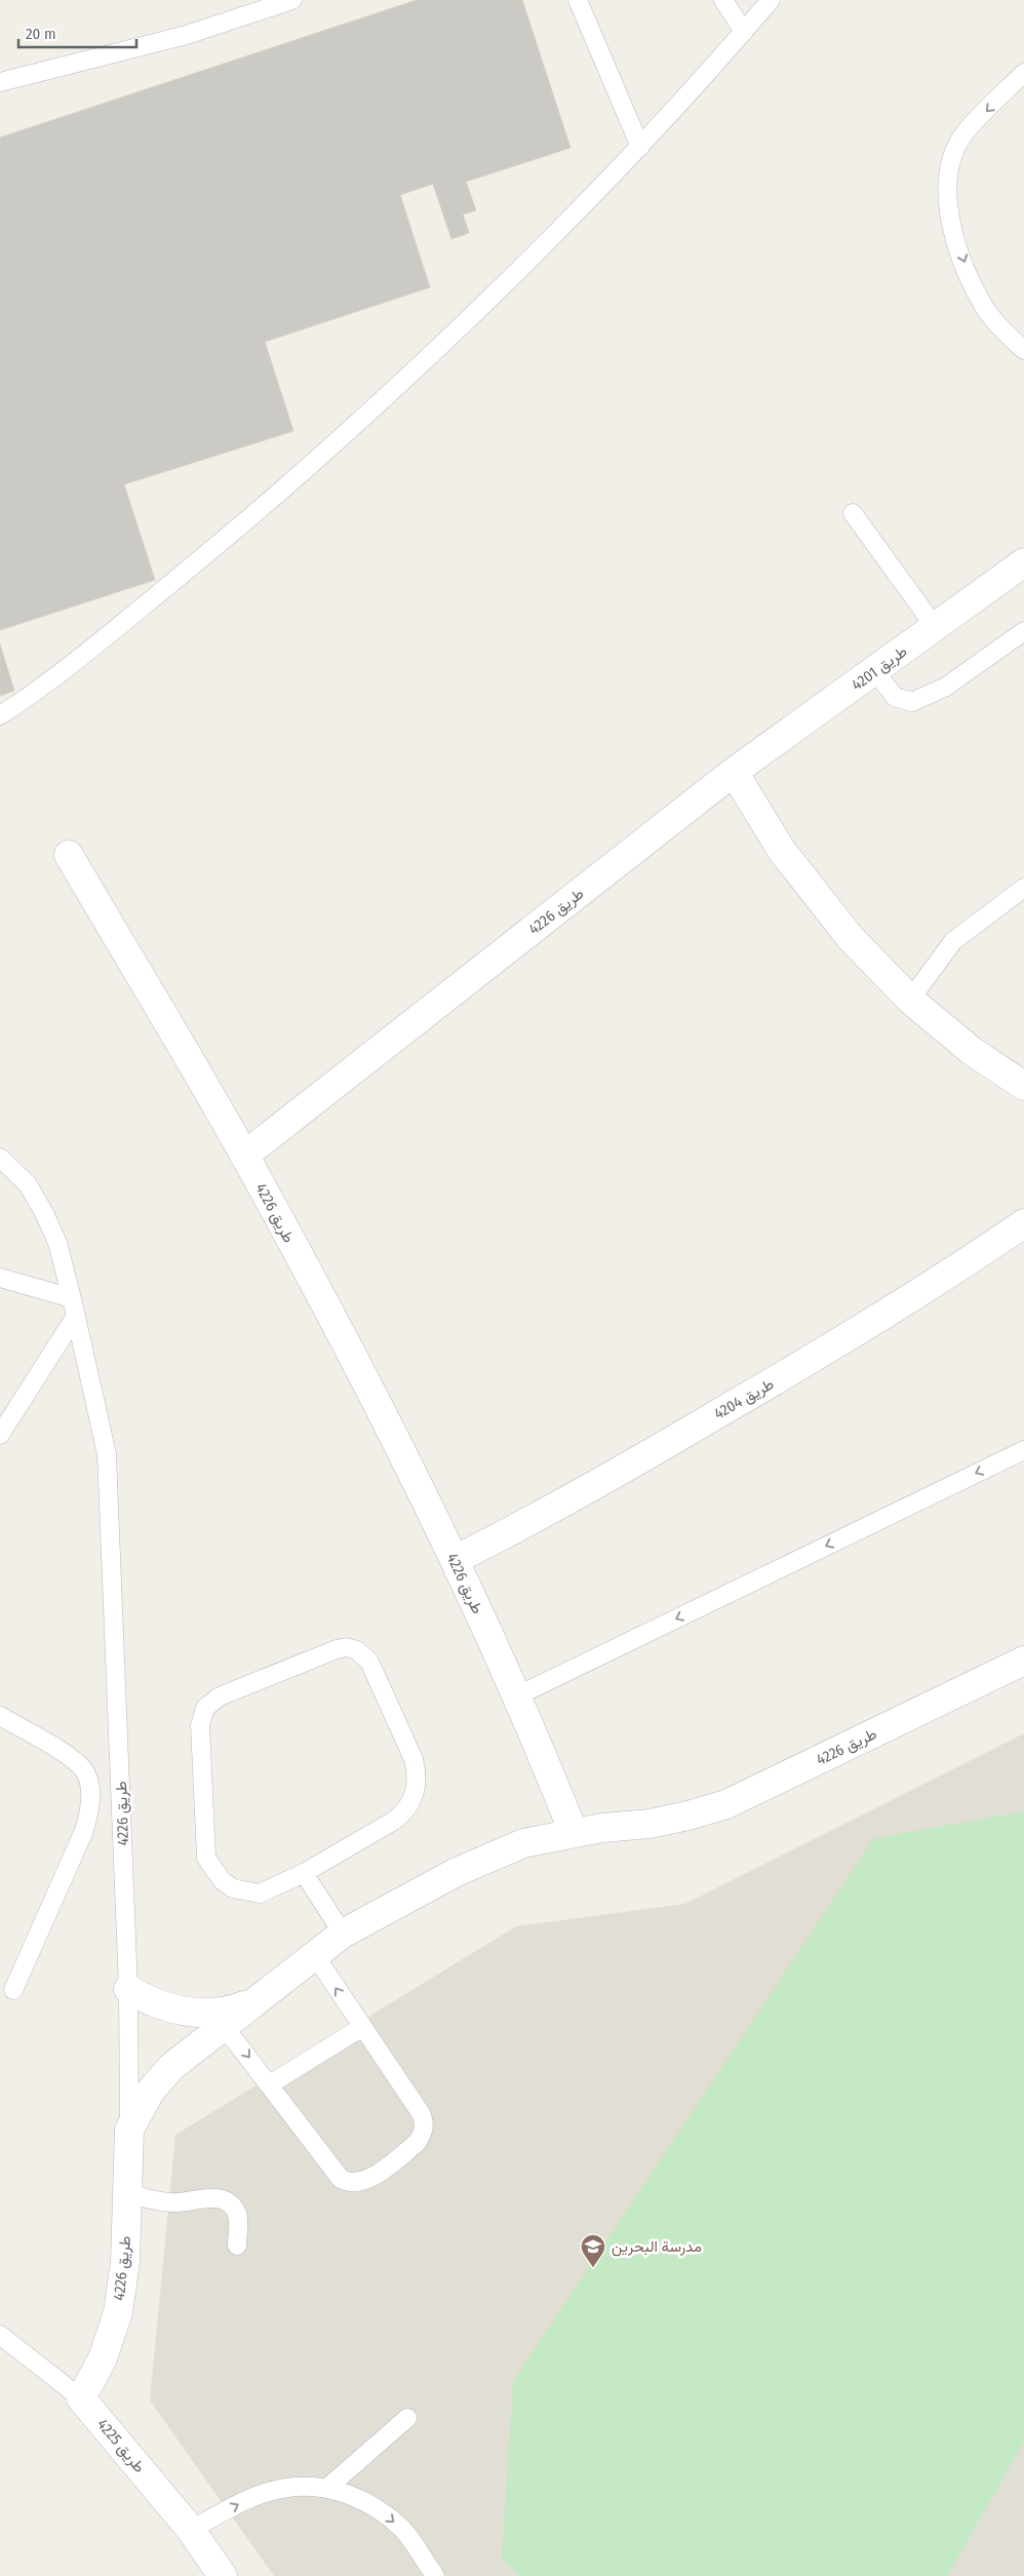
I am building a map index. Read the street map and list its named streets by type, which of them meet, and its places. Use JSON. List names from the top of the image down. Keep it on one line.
{"streets":{"street":["طريق 4201","طريق 4226","طريق 4204","طريق 4225"]},"crossings":[["طريق 4201","طريق 4226"],["طريق 4226","طريق 4204"],["طريق 4226","طريق 4225"]],"places":{"school or university":["مدرسة البحرين"]},"scale_bar":"20 m"}
